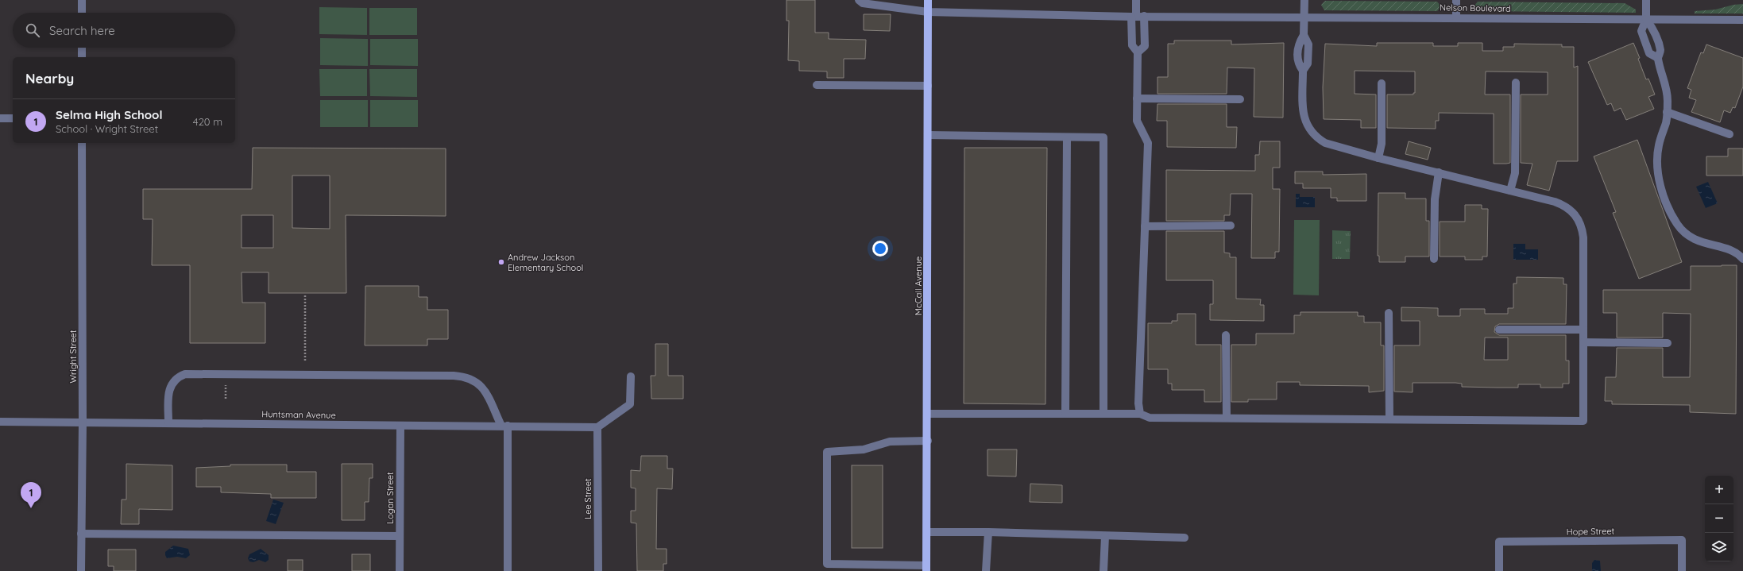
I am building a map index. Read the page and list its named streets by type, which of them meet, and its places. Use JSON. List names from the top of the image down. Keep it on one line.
{"streets":{"main road":["McCall Avenue"],"street":["Nelson Boulevard","Wright Street","Huntsman Avenue","Logan Street","Lee Street","Hope Street"]},"crossings":[["Nelson Boulevard","McCall Avenue"],["Wright Street","Huntsman Avenue"],["Huntsman Avenue","Logan Street"],["Huntsman Avenue","Lee Street"]],"places":["Andrew Jackson Elementary School"],"page":{"search":"Search here","heading":"Nearby","list":[{"mark":"1","name":"Selma High School","note":"School · Wright Street","value":"420 m"}],"map_buttons":["+","−"],"pins":"1"}}
